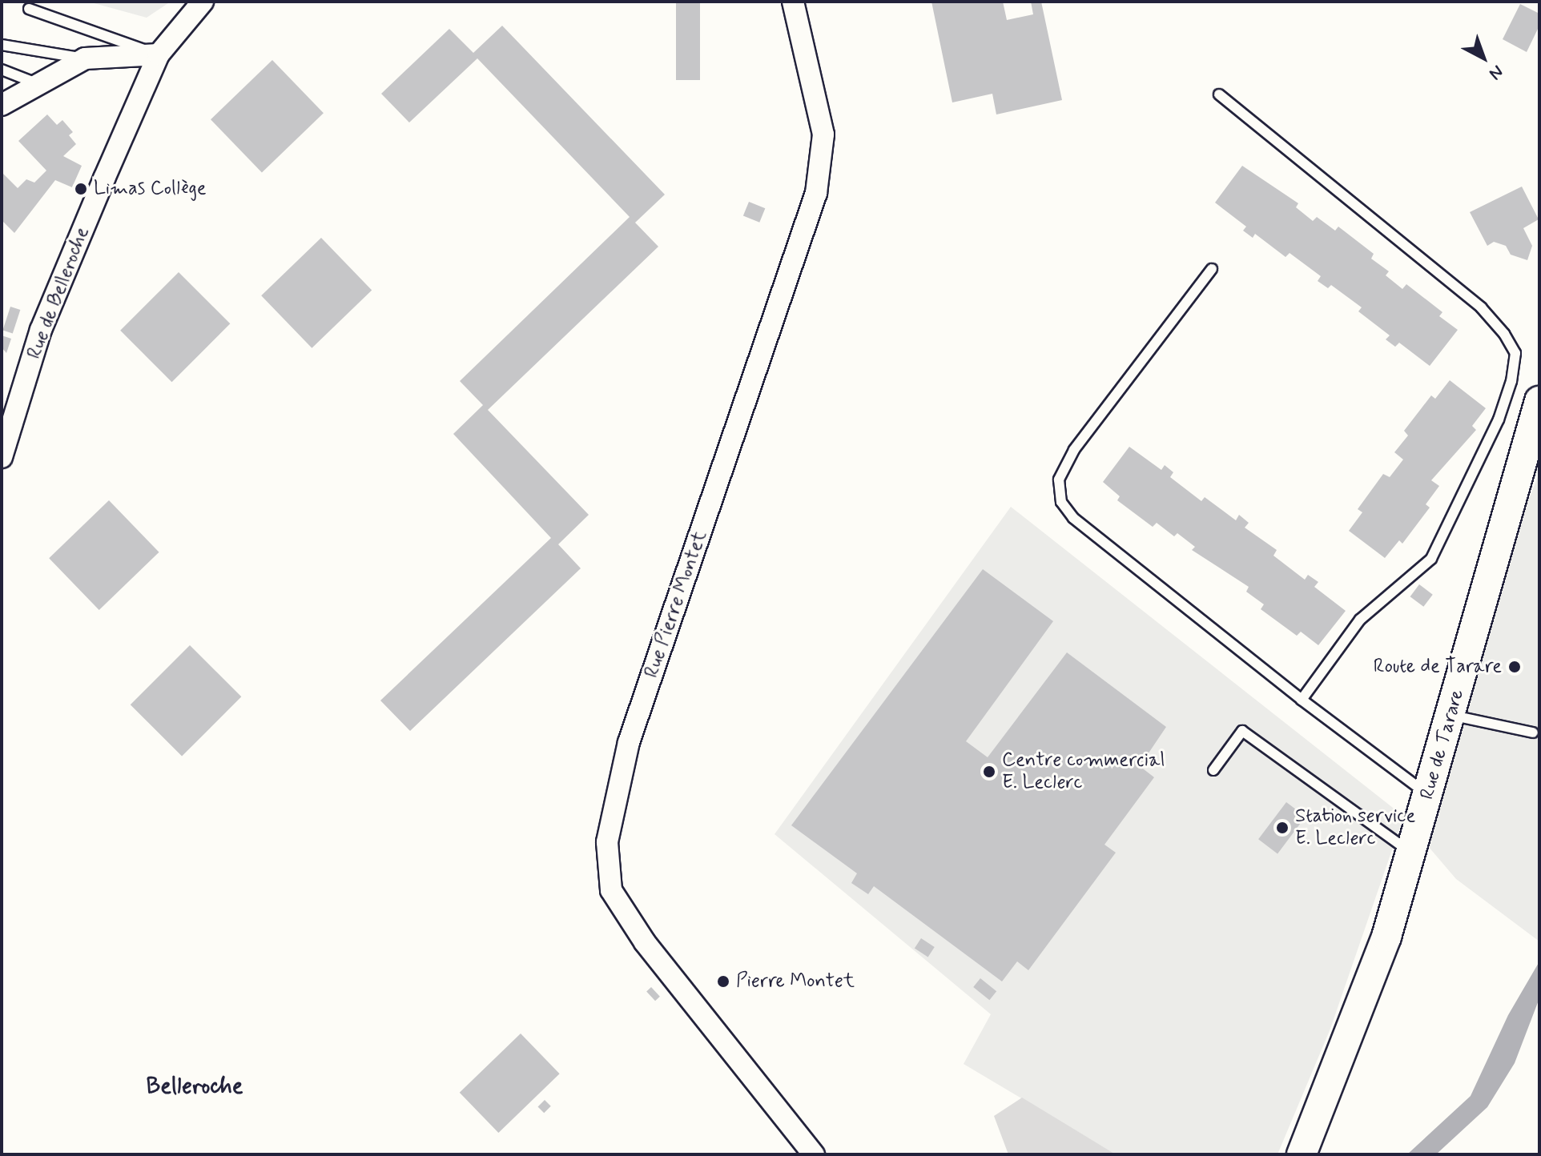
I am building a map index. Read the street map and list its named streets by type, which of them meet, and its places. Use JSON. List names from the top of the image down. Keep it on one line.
{"streets":{"main road":["Rue de Tarare"],"street":["Rue de Belleroche","Rue Pierre Montet"]},"districts":["Belleroche"],"places":["Limas Collège","Route de Tarare","Centre commercial E. Leclerc","Station service E. Leclerc","Pierre Montet"],"north":"bottom right"}
